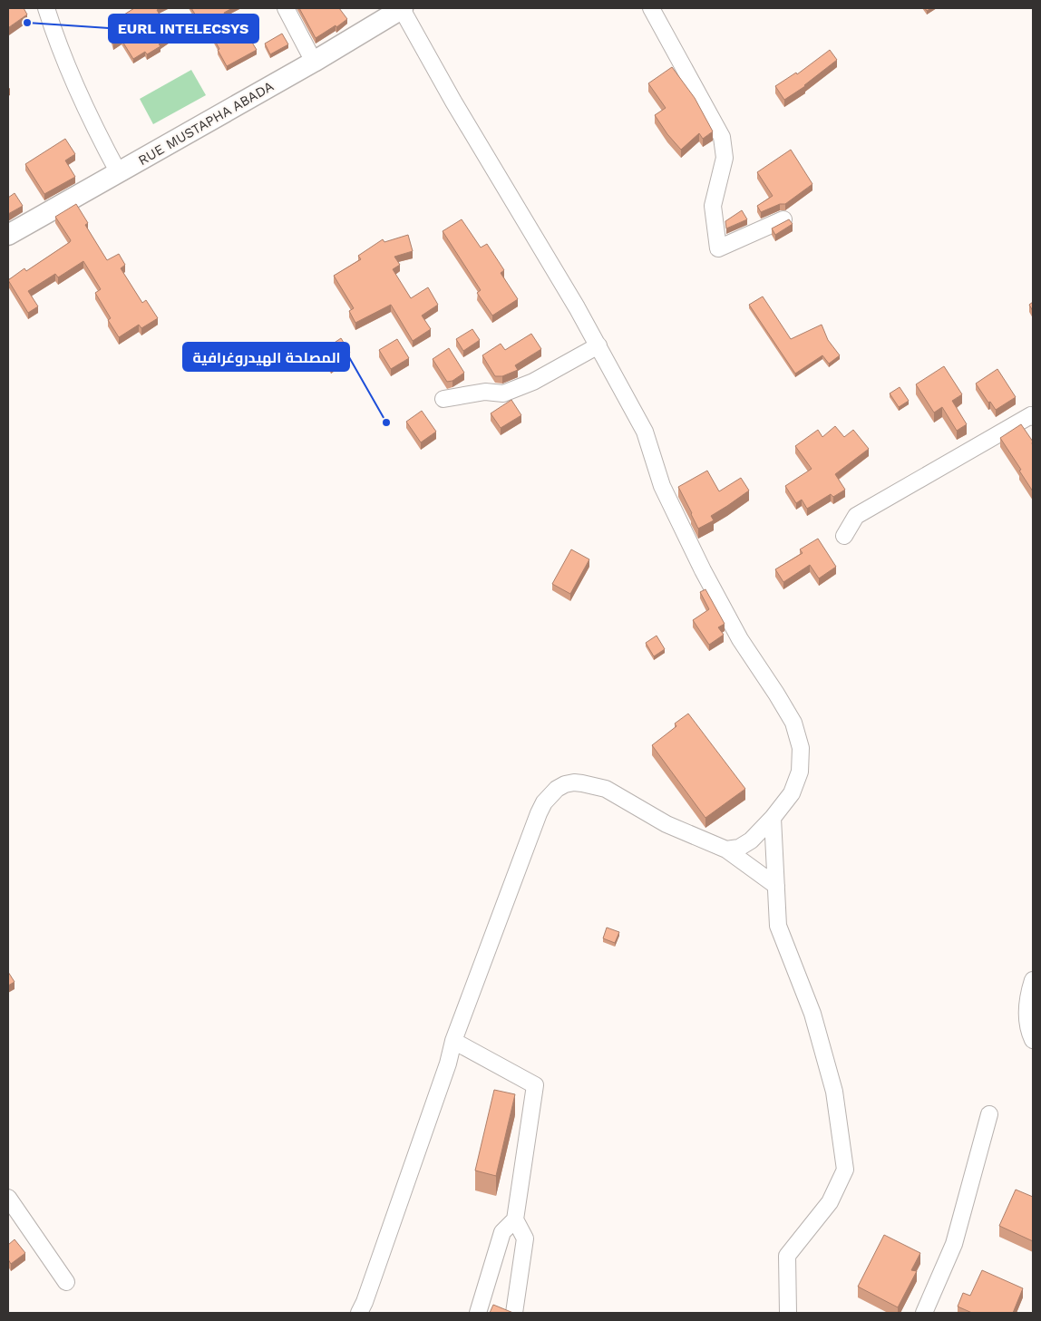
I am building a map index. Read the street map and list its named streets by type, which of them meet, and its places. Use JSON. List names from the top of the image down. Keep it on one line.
{"streets":{"main road":["RUE MUSTAPHA ABADA"]},"places":["EURL INTELECSYS","المصلحة الهيدروغرافية"]}
